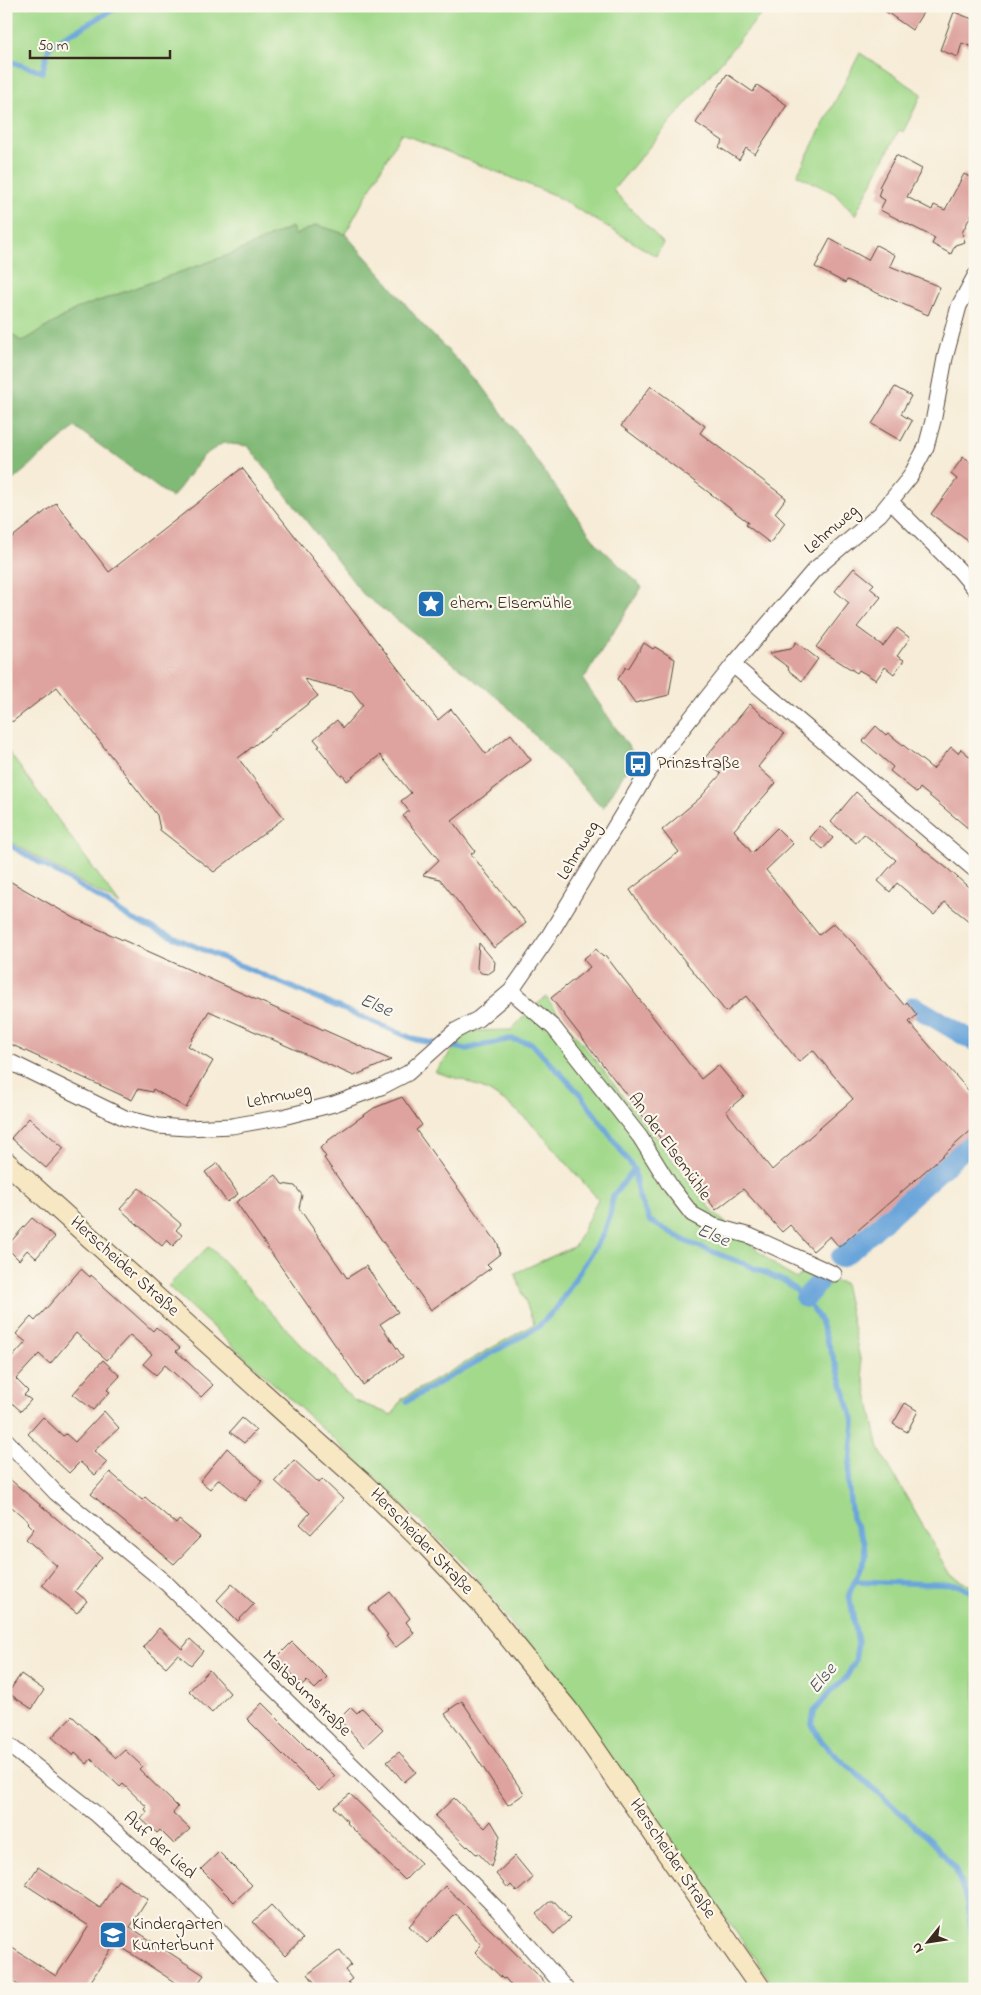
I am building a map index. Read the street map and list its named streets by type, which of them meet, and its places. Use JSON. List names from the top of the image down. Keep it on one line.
{"streets":{"main road":["Herscheider Straße"],"street":["Lehmweg","An der Elsemühle","Maibaumstraße","Auf der Lied"]},"crossings":[["Lehmweg","An der Elsemühle"]],"water":["Else"],"places":{"place":["ehem. Elsemühle"],"bus stop":["Prinzstraße"],"school or university":["Kindergarten Kunterbunt"]},"scale_bar":"50 m","north":"bottom left"}
